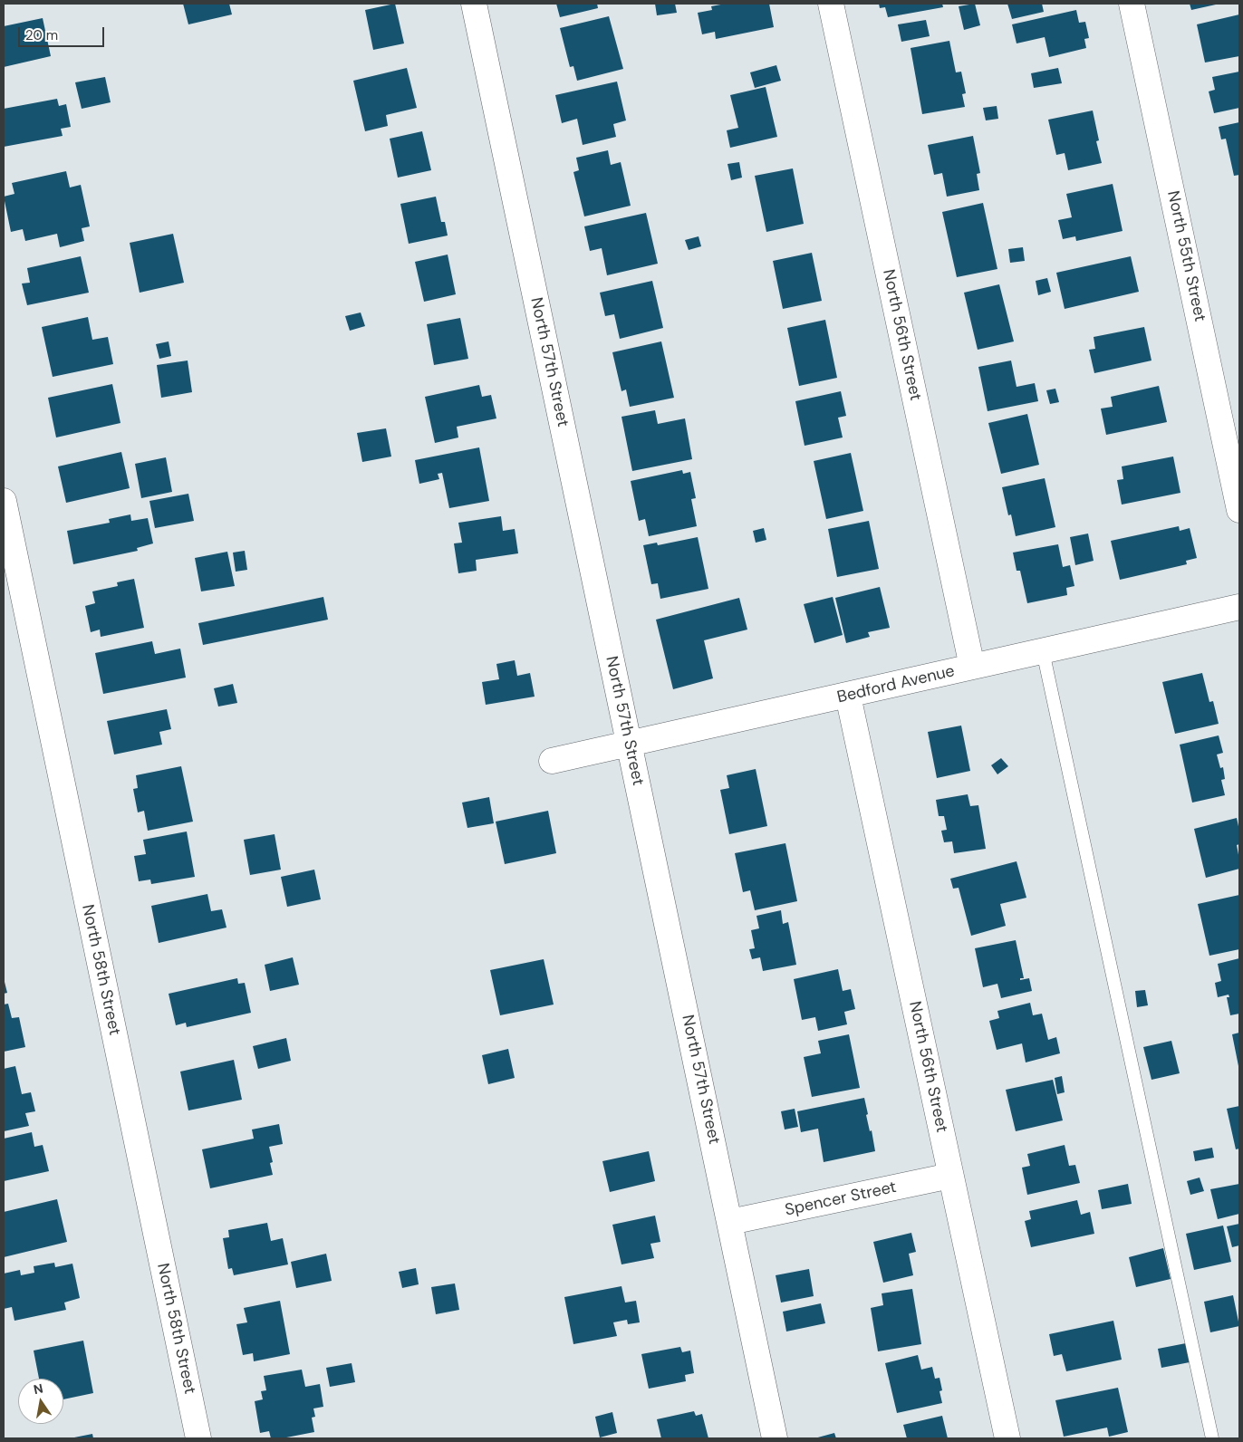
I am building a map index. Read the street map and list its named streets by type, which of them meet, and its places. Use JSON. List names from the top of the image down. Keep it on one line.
{"streets":{"street":["North 55th Street","North 56th Street","North 57th Street","Bedford Avenue","North 58th Street","Spencer Street"]},"crossings":[["North 56th Street","Bedford Avenue"],["North 56th Street","Spencer Street"],["North 57th Street","Bedford Avenue"],["North 57th Street","Spencer Street"]],"scale_bar":"20 m","north":"top"}
